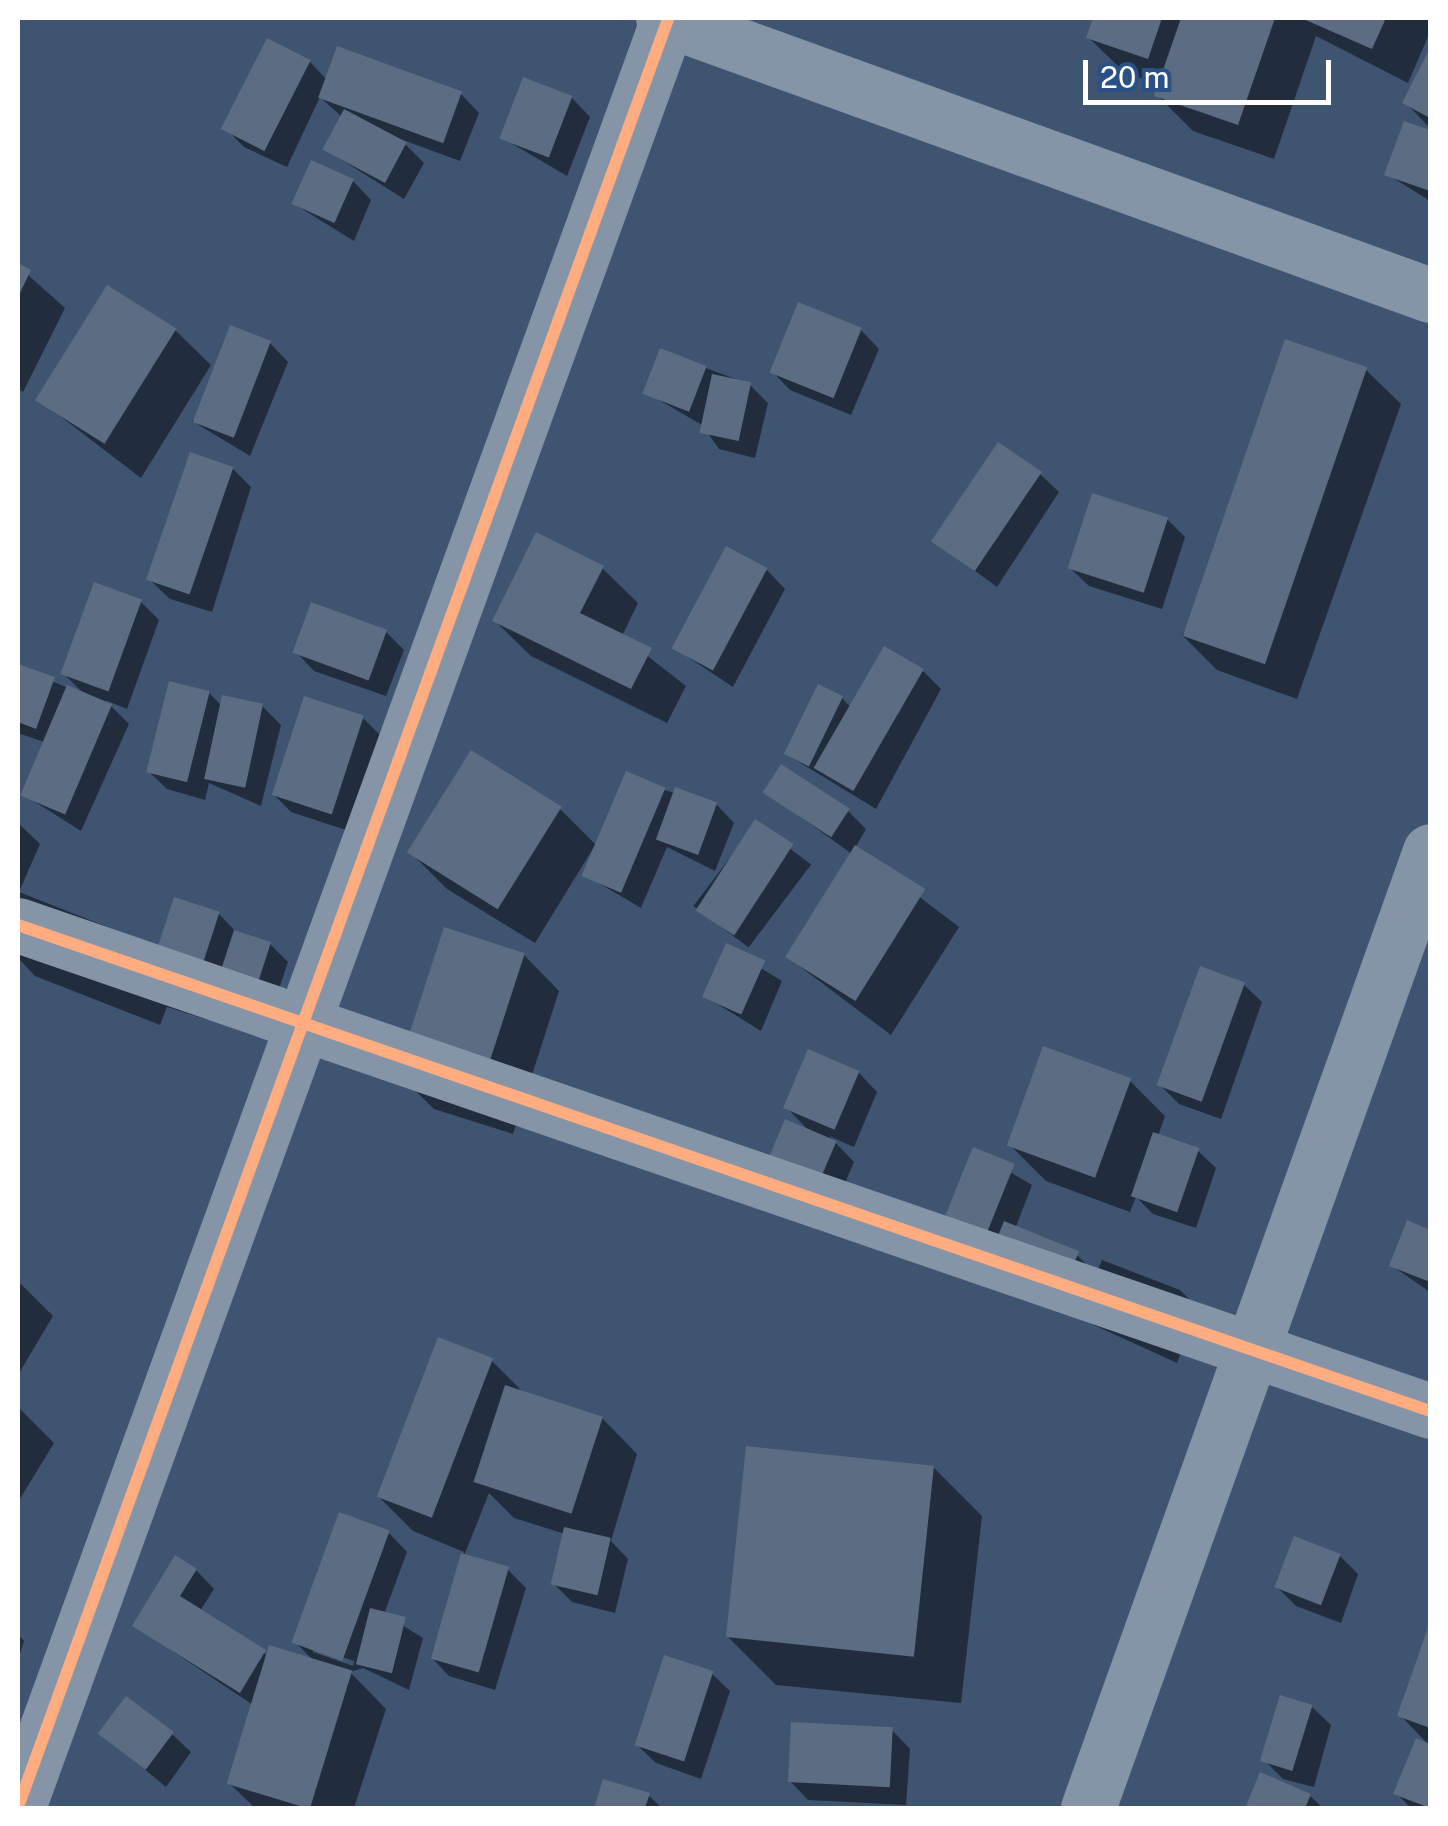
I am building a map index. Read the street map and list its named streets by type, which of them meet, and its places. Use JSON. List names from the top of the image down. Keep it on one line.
{"scale_bar":"20 m"}
